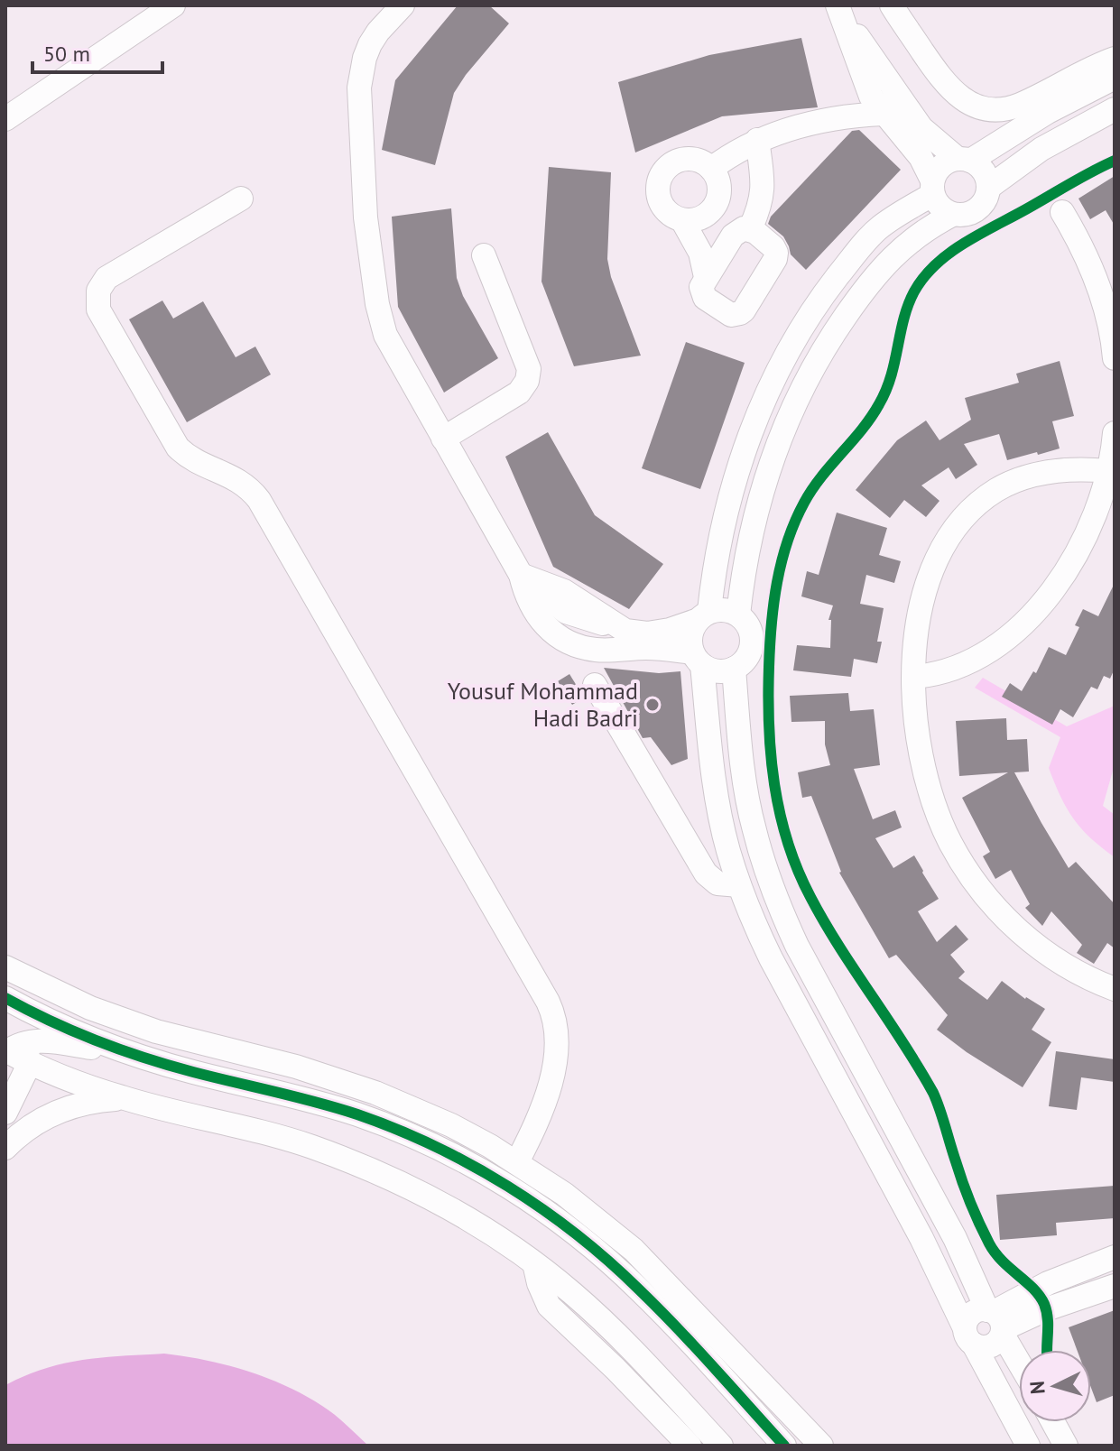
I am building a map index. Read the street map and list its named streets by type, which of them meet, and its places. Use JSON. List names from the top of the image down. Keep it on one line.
{"places":["Yousuf Mohammad Hadi Badri"],"scale_bar":"50 m","north":"left"}
